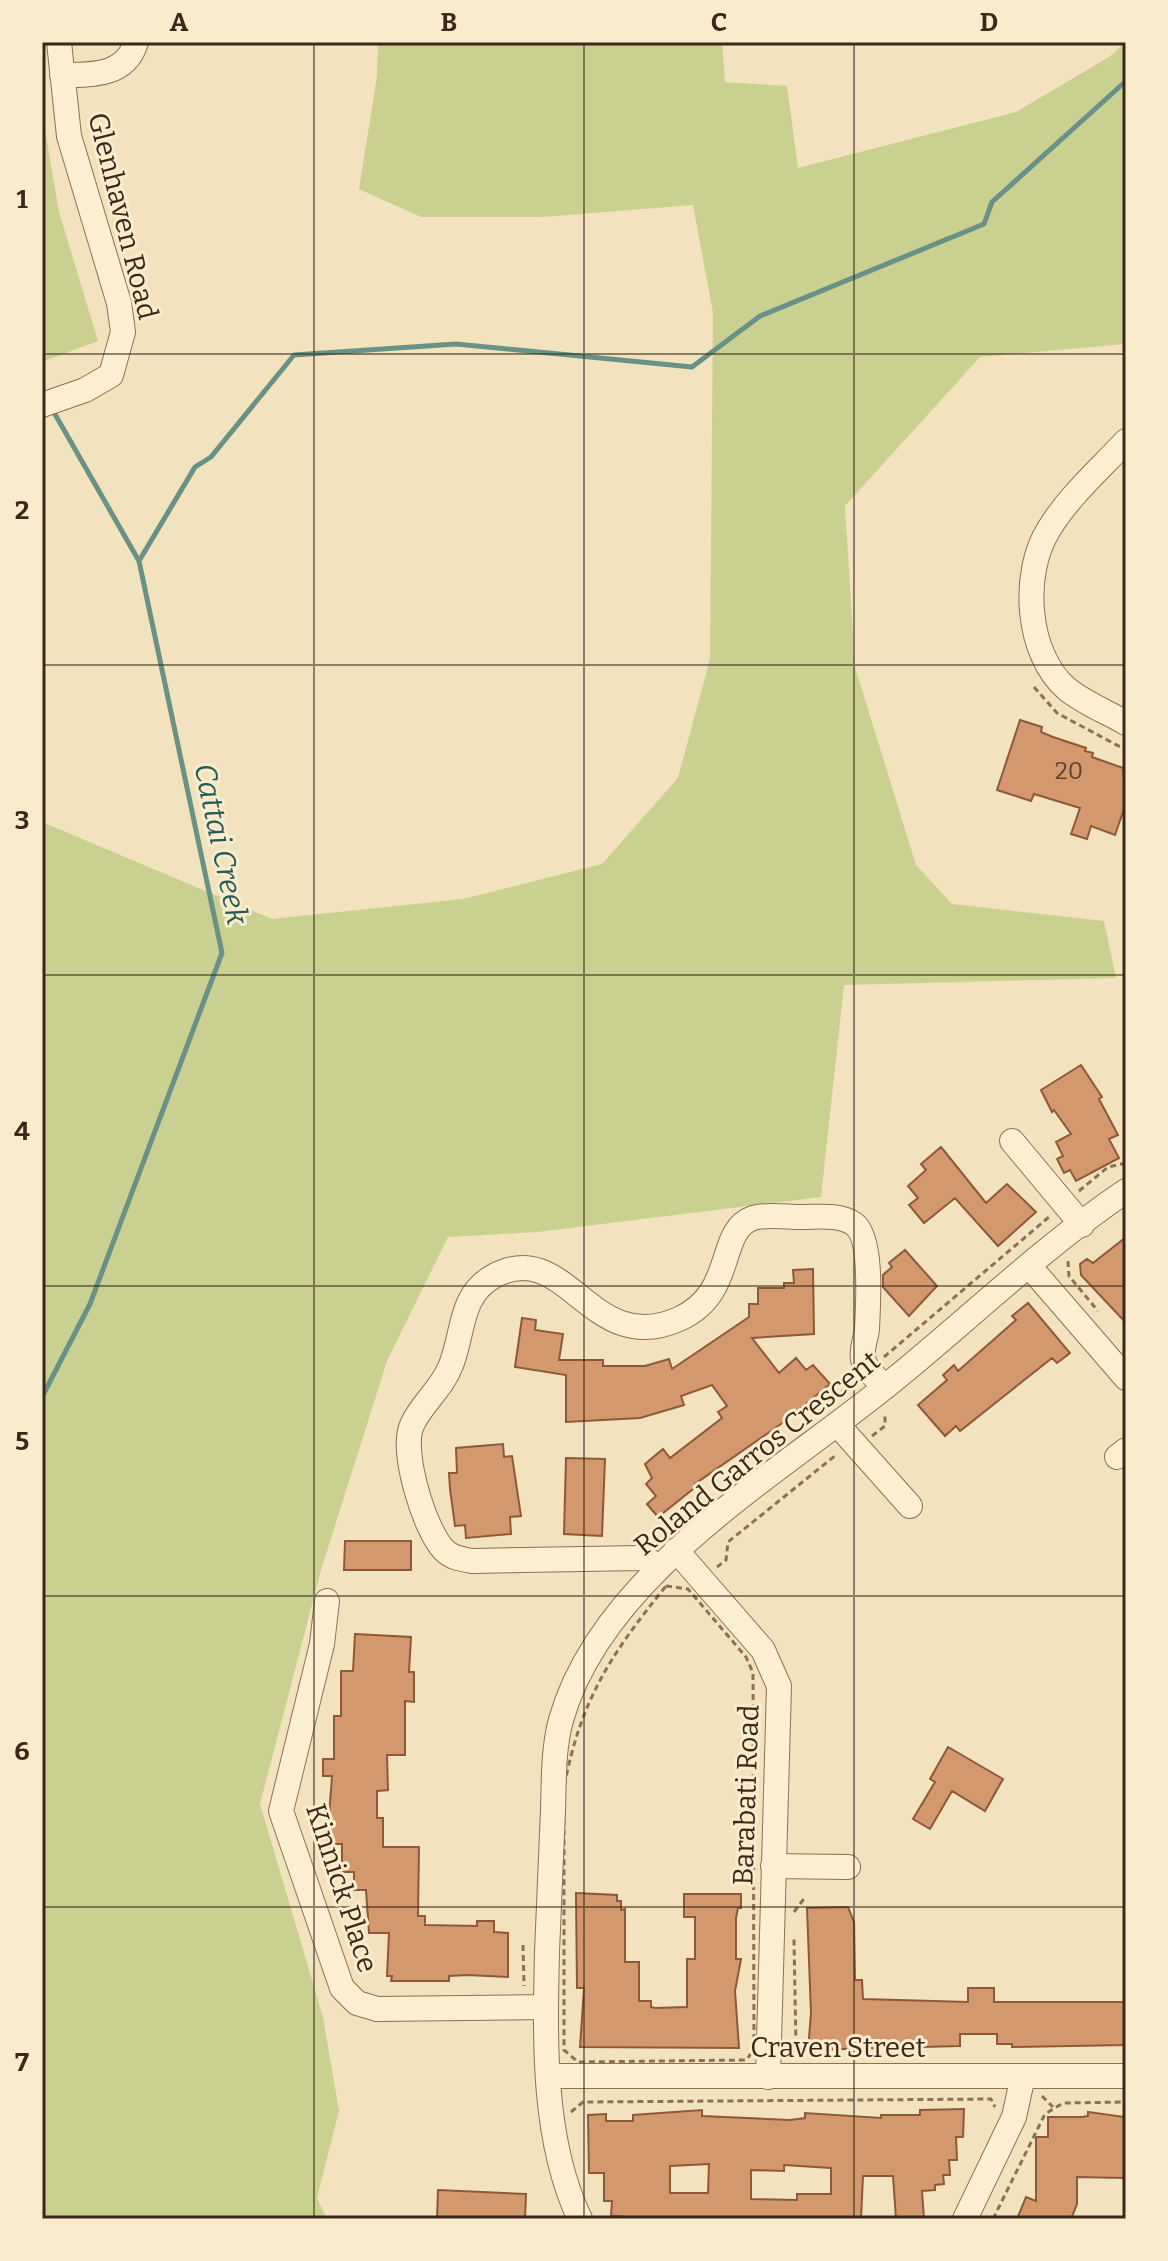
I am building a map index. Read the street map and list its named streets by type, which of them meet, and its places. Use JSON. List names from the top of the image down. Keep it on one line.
{"streets":{"street":["Glenhaven Road","Roland Garros Crescent","Barabati Road","Kinnick Place","Craven Street"]},"crossings":[["Roland Garros Crescent","Barabati Road"],["Roland Garros Crescent","Kinnick Place"],["Roland Garros Crescent","Craven Street"],["Barabati Road","Craven Street"]],"water":["Cattai Creek"],"house_numbers":["20"],"grid":{"columns":["A","B","C","D"],"rows":["1","2","3","4","5","6","7"]}}
